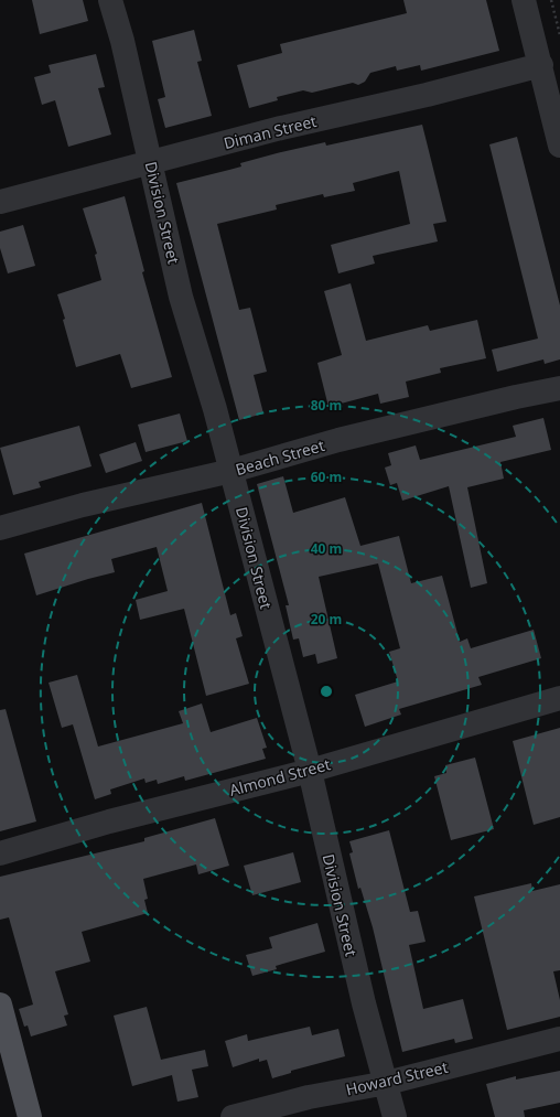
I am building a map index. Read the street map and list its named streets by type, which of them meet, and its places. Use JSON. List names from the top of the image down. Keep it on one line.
{"streets":{"street":["Diman Street","Division Street","Beach Street","Almond Street","Howard Street"]},"crossings":[["Diman Street","Division Street"],["Division Street","Beach Street"],["Division Street","Almond Street"],["Division Street","Howard Street"]],"rings":["80 m","60 m","40 m","20 m"]}
